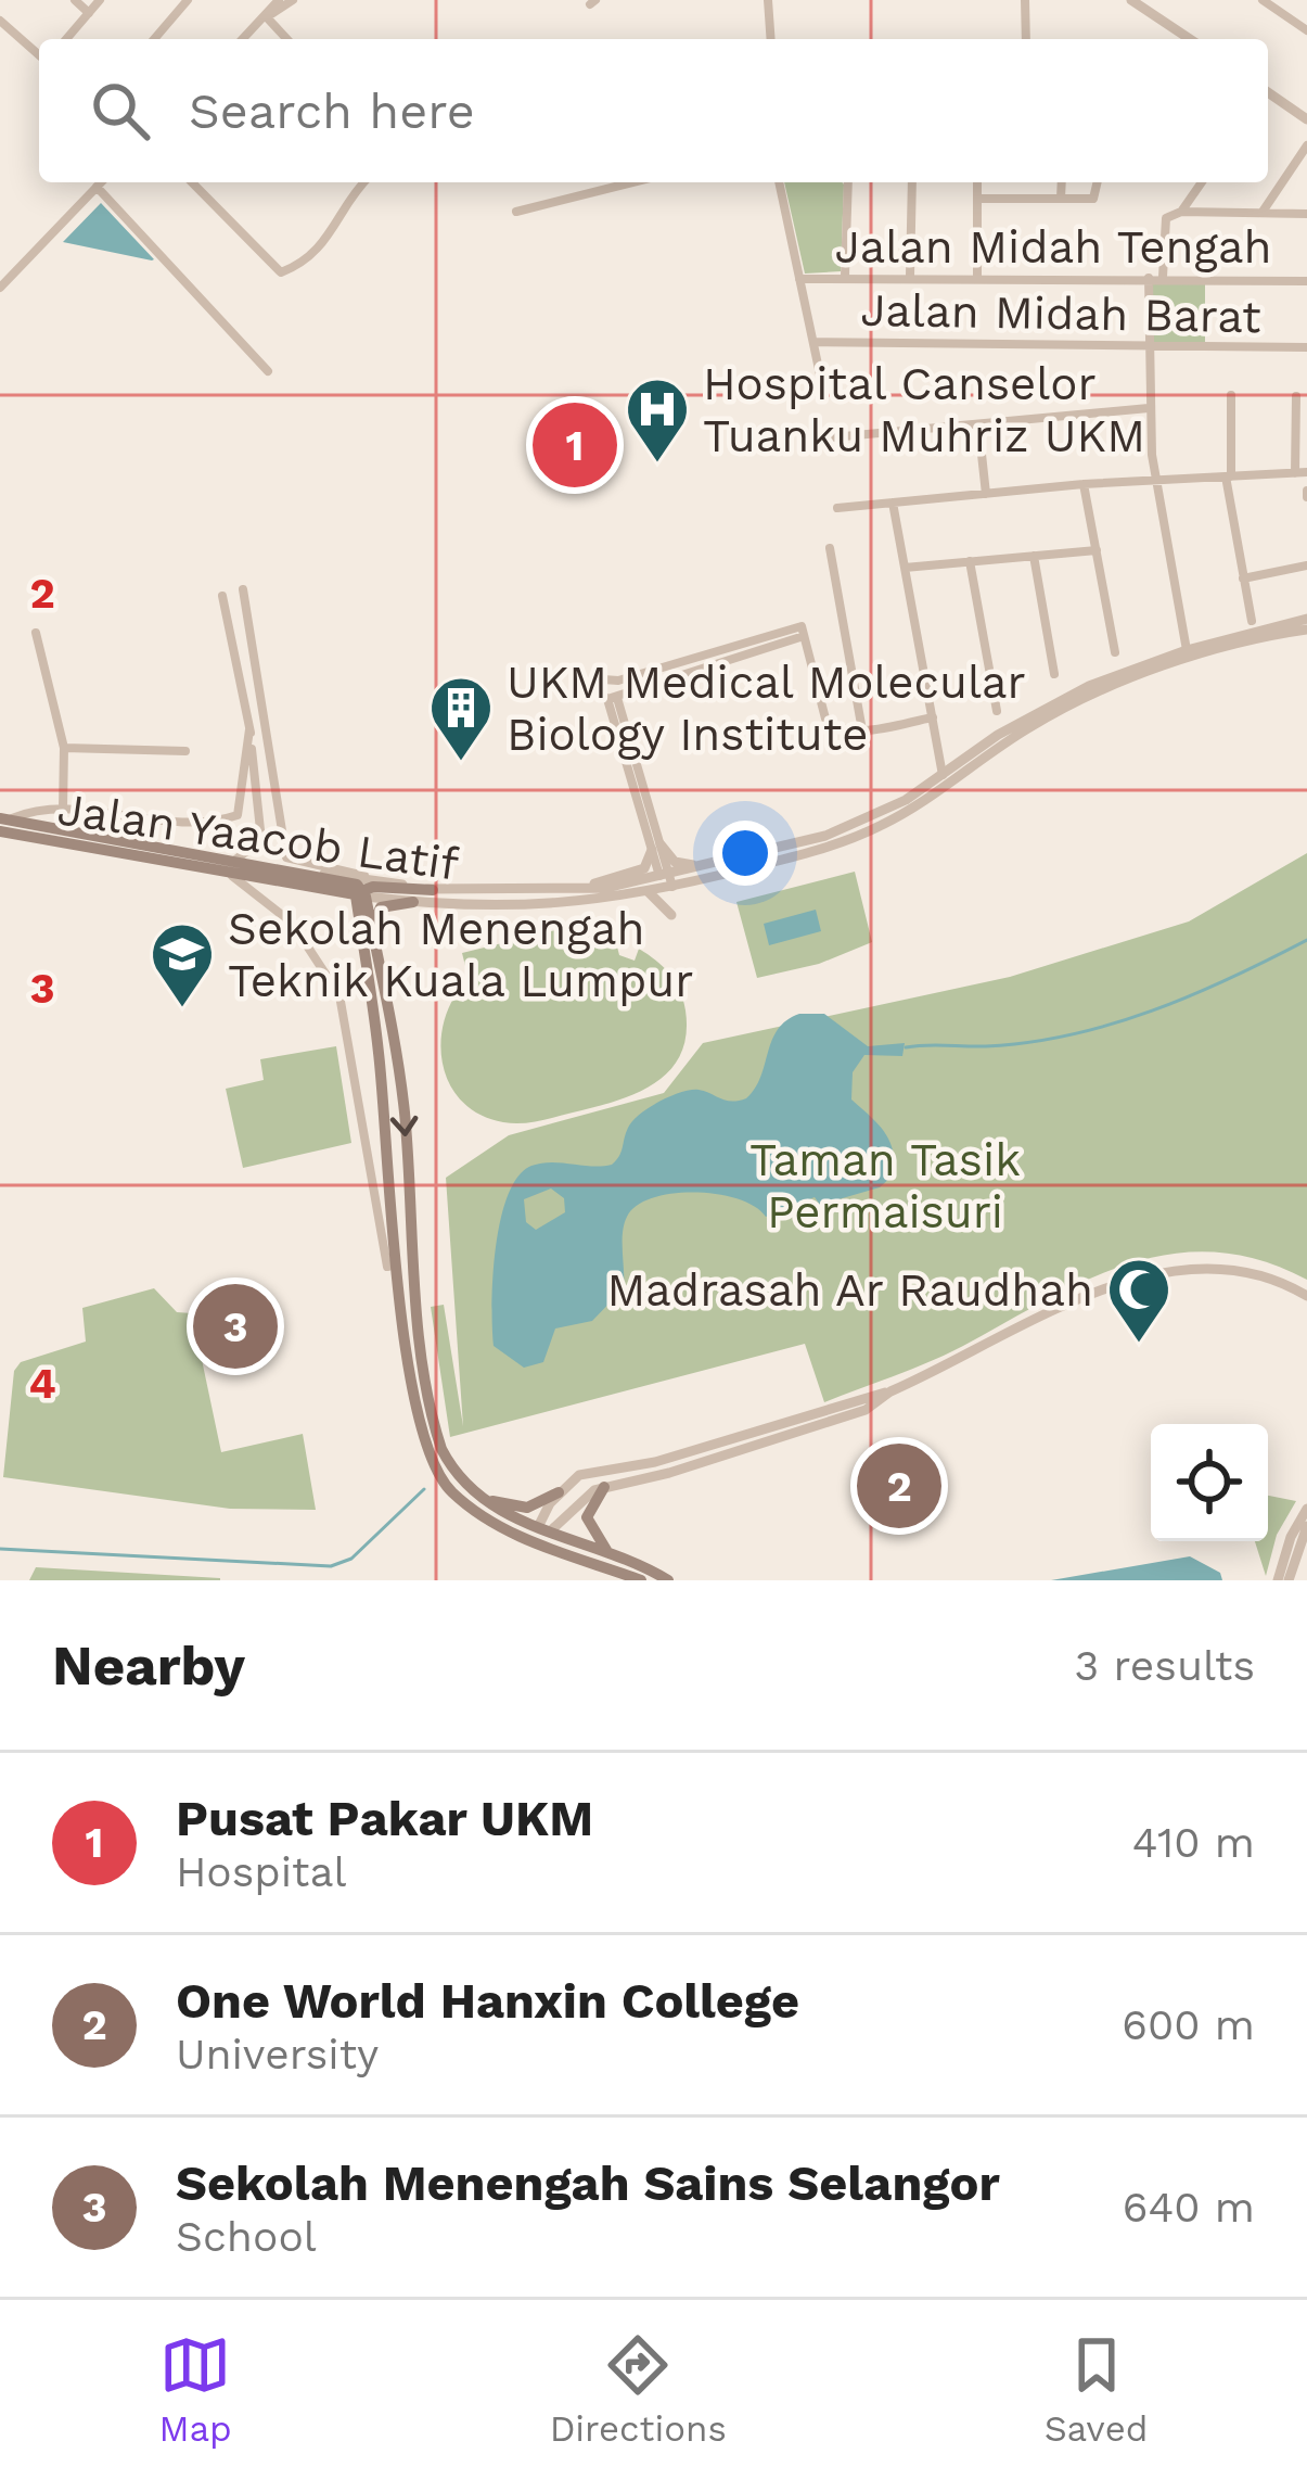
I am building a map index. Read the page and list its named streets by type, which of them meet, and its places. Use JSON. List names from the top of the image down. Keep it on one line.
{"streets":{"main road":["Jalan Yaacob Latif"],"street":["Jalan Midah Tengah","Jalan Midah Barat"]},"parks":["Taman Tasik Permaisuri"],"places":{"hospital":["Hospital Canselor Tuanku Muhriz UKM"],"building":["UKM Medical Molecular Biology Institute"],"school or university":["Sekolah Menengah Teknik Kuala Lumpur"],"mosque":["Madrasah Ar Raudhah"]},"page":{"search":"Search here","pins":["1","3","2"],"heading":["Nearby","3 results"],"list":[{"mark":"1","name":"Pusat Pakar UKM","note":"Hospital","value":"410 m"},{"mark":"2","name":"One World Hanxin College","note":"University","value":"600 m"},{"mark":"3","name":"Sekolah Menengah Sains Selangor","note":"School","value":"640 m"}],"nav":["Map","Directions","Saved"]},"grid":{"rows":["2","3","4"]}}
